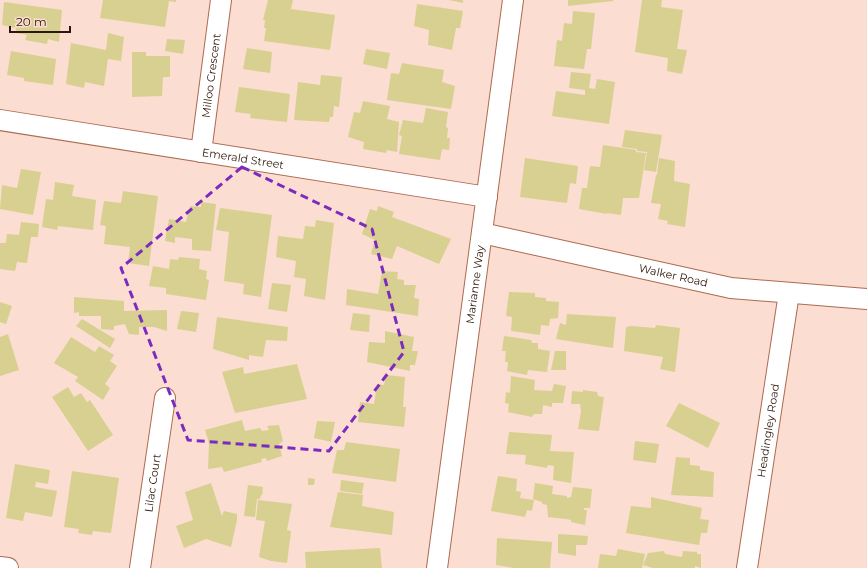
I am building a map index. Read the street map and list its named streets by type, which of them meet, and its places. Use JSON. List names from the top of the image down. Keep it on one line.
{"streets":{"street":["Milloo Crescent","Emerald Street","Walker Road","Marianne Way","Headingley Road","Lilac Court"]},"crossings":[["Milloo Crescent","Emerald Street"],["Emerald Street","Marianne Way"],["Walker Road","Marianne Way"],["Walker Road","Headingley Road"]],"scale_bar":"20 m"}
